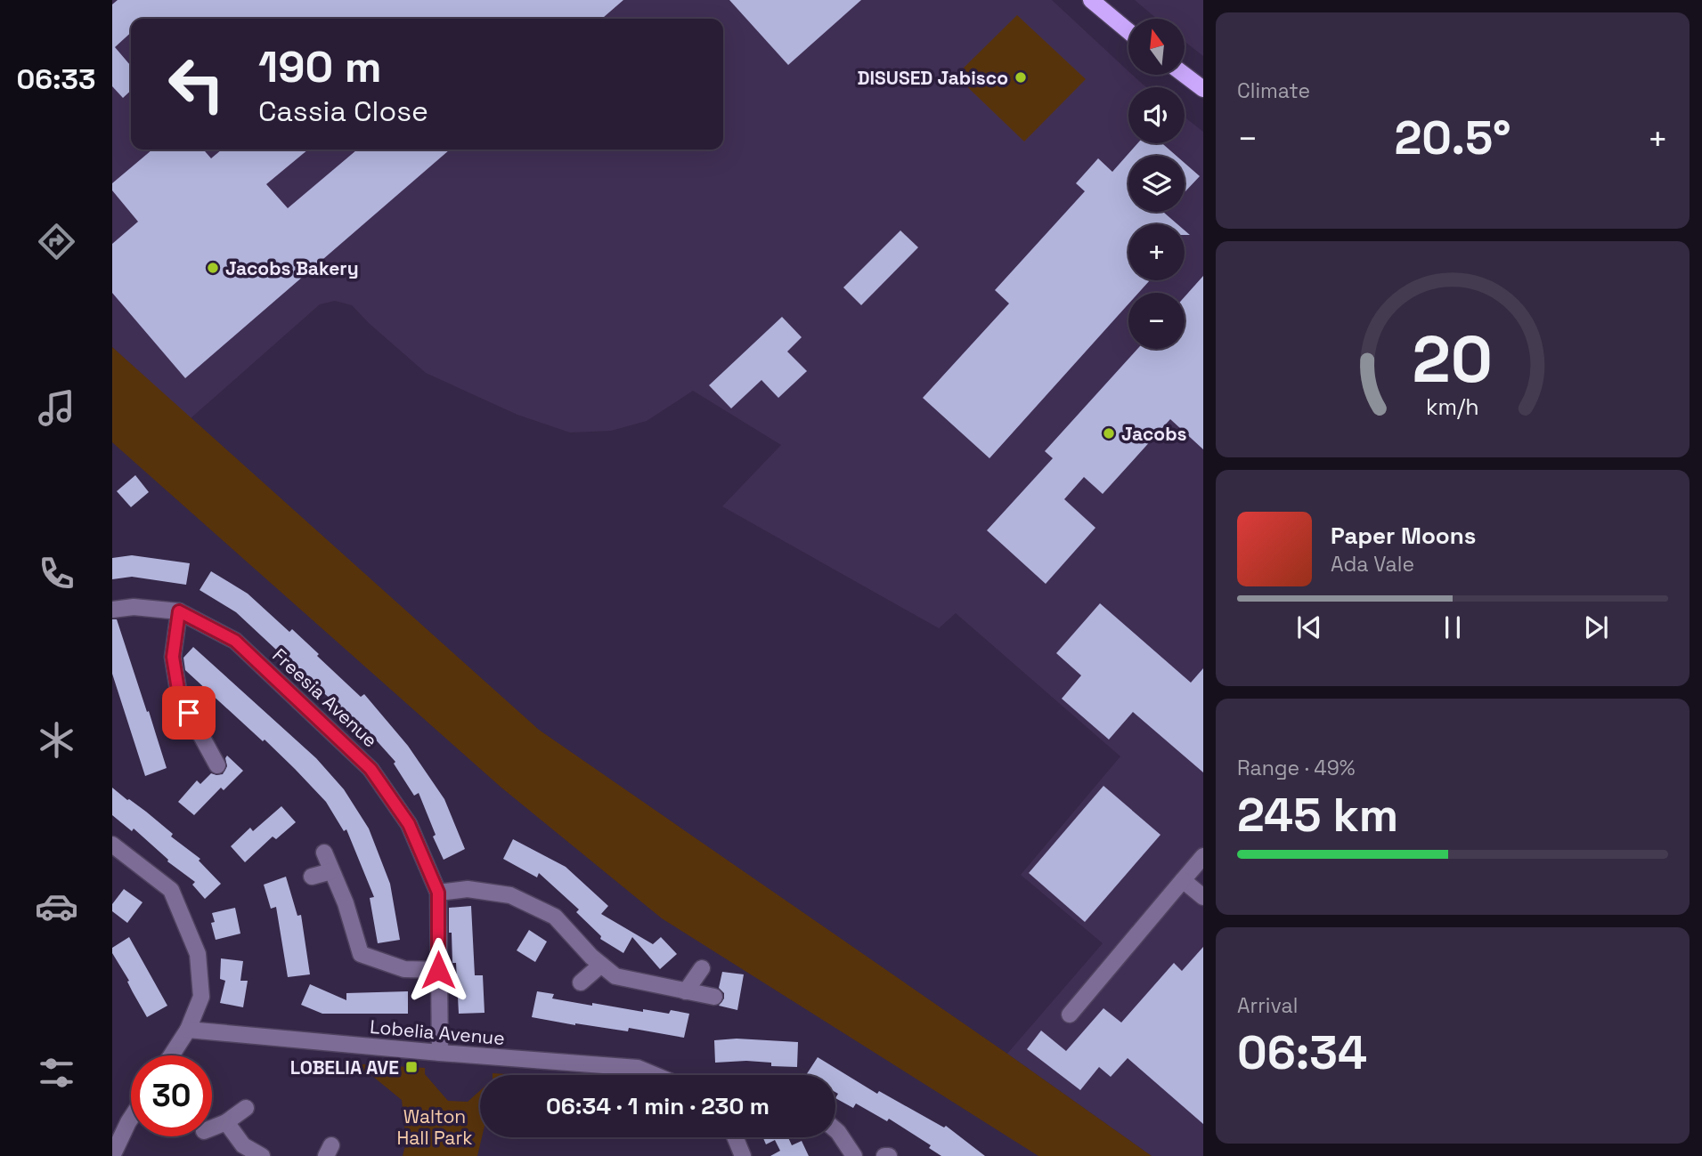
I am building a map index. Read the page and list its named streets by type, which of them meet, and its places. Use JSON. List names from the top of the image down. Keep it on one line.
{"streets":{"street":["Freesia Avenue","Lobelia Avenue"]},"crossings":[["Freesia Avenue","Lobelia Avenue"]],"parks":["Walton Hall Park"],"places":{"other":["DISUSED Jabisco","Jacobs Bakery","Jacobs"],"transit":["LOBELIA AVE"]},"north":"top","page":{"tabs":"06:33","tile":["Climate",["Range · 49%","245 km"],["Arrival","06:34"]],"map_buttons":["+","−"],"turn":["190 m","Cassia Close"],"heat":["−","20.5°","+"],"song":["Paper Moons","Ada Vale"],"limit":"30","trip":"06:34 · 1 min · 230 m","gauge":["20","km/h"]}}
